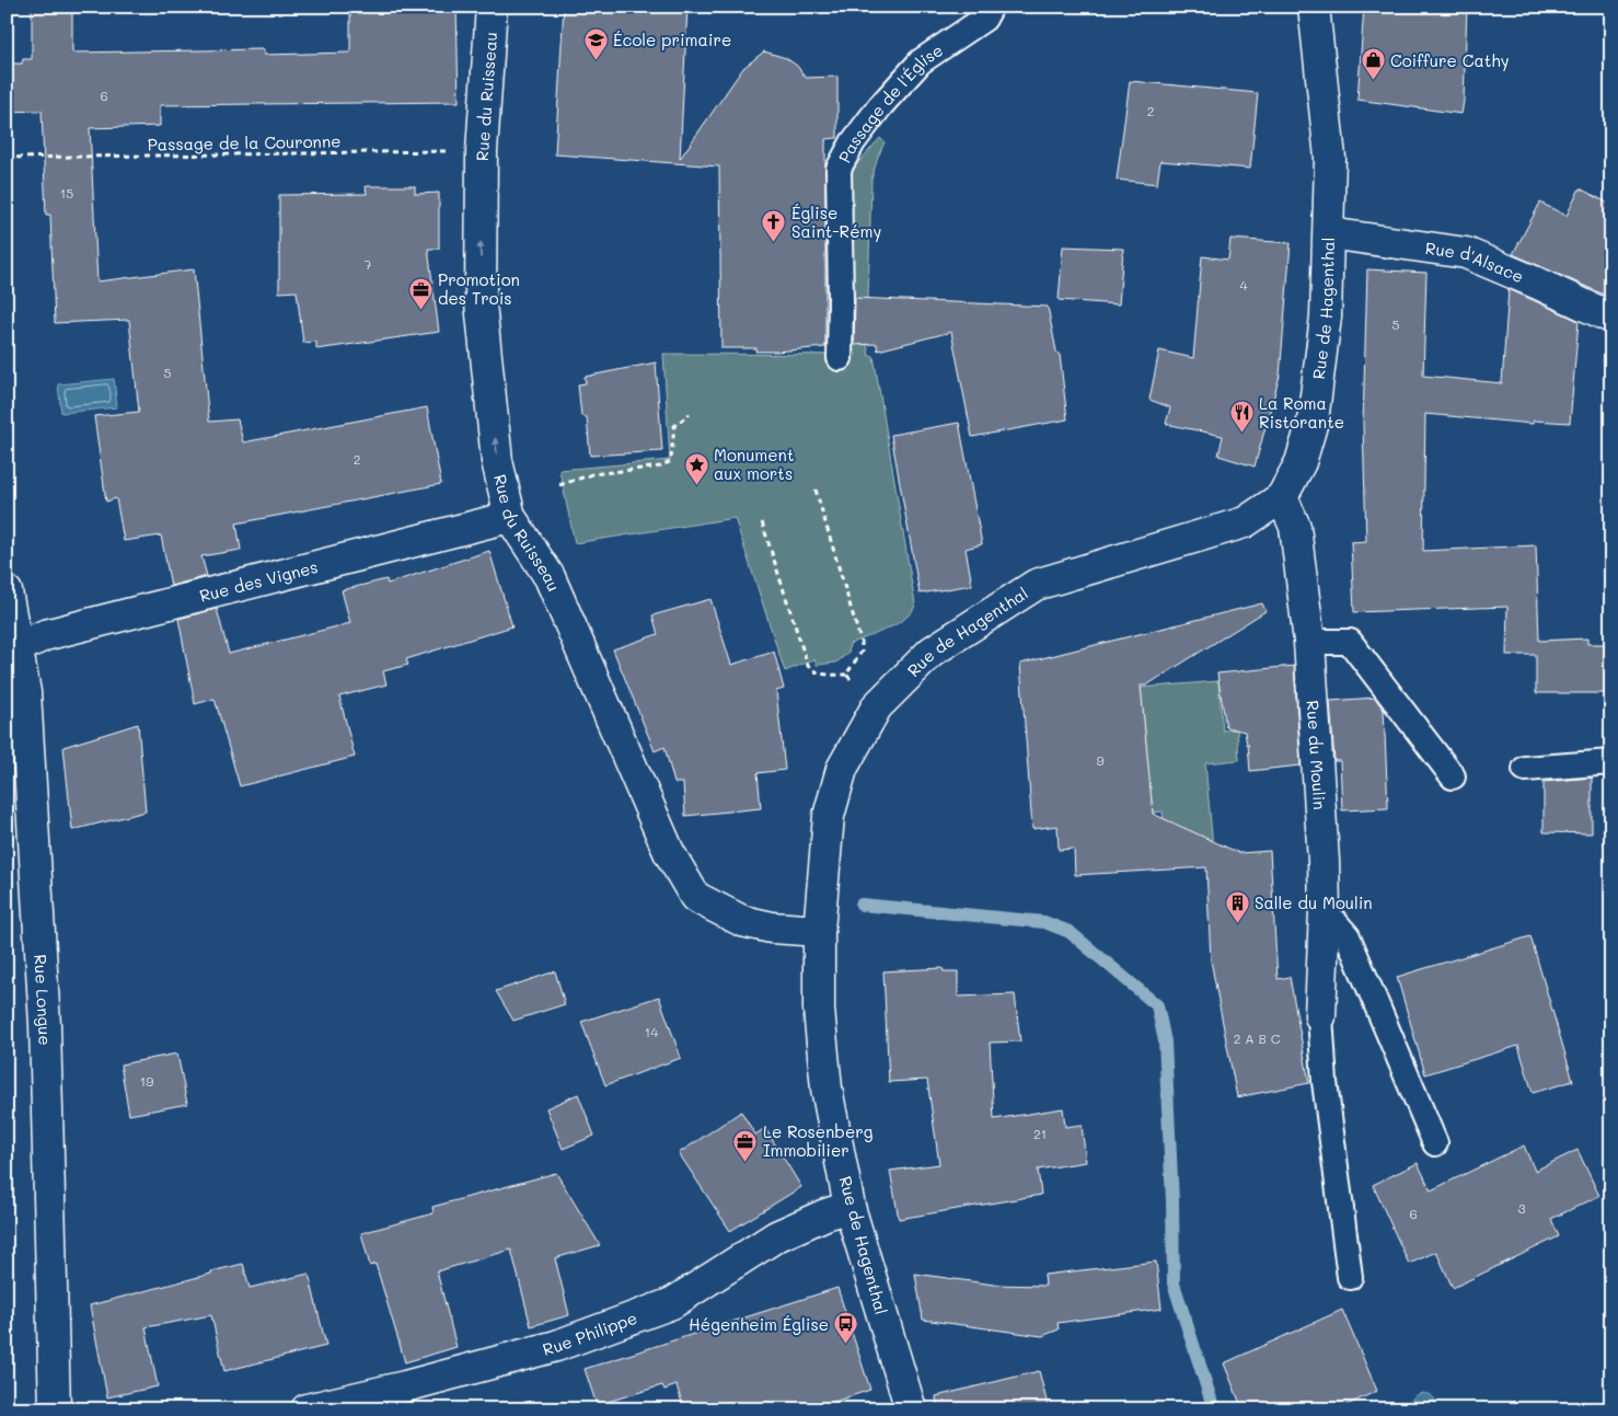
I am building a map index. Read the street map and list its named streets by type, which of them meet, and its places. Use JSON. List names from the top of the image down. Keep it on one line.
{"streets":{"street":["Rue du Ruisseau","Rue d'Alsace","Rue de Hagenthal","Rue des Vignes","Rue du Moulin","Rue Longue","Rue Philippe"],"lane":["Passage de l'Église"],"path":["Passage de la Couronne"]},"crossings":[["Rue du Ruisseau","Passage de la Couronne"],["Rue du Ruisseau","Rue de Hagenthal"],["Rue du Ruisseau","Rue des Vignes"],["Rue d'Alsace","Rue de Hagenthal"],["Rue de Hagenthal","Rue du Moulin"],["Rue de Hagenthal","Rue Philippe"],["Rue des Vignes","Rue Longue"]],"places":{"school or university":["École primaire"],"shop":["Coiffure Cathy"],"church":["Église Saint-Rémy"],"office":["Promotion des Trois","Le Rosenberg Immobilier"],"restaurant":["La Roma Ristorante"],"place":["Monument aux morts"],"building":["Salle du Moulin"],"bus stop":["Hégenheim Église"]},"house_numbers":["6","2","15","7","4","5","5","2","9","14","2 A B C","19","21","3","6"]}
